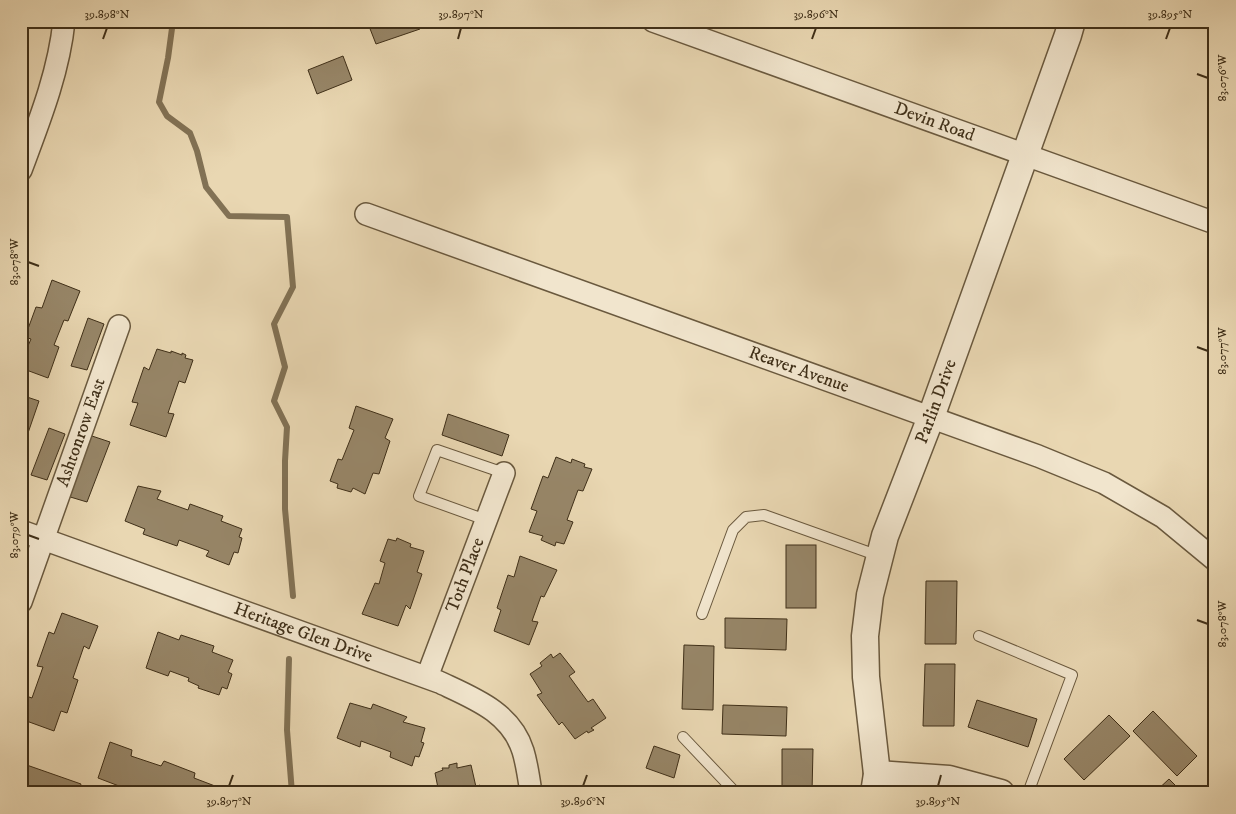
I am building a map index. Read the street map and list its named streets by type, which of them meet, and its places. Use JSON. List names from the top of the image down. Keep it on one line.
{"streets":{"street":["Devin Road","Reaver Avenue","Parlin Drive","Ashtonrow East","Toth Place","Heritage Glen Drive"]},"crossings":[["Devin Road","Parlin Drive"],["Reaver Avenue","Parlin Drive"],["Ashtonrow East","Heritage Glen Drive"],["Toth Place","Heritage Glen Drive"]],"coordinates":["39.898°N","39.897°N","39.896°N","39.895°N","83.076°W","83.078°W","83.077°W","83.079°W"]}
